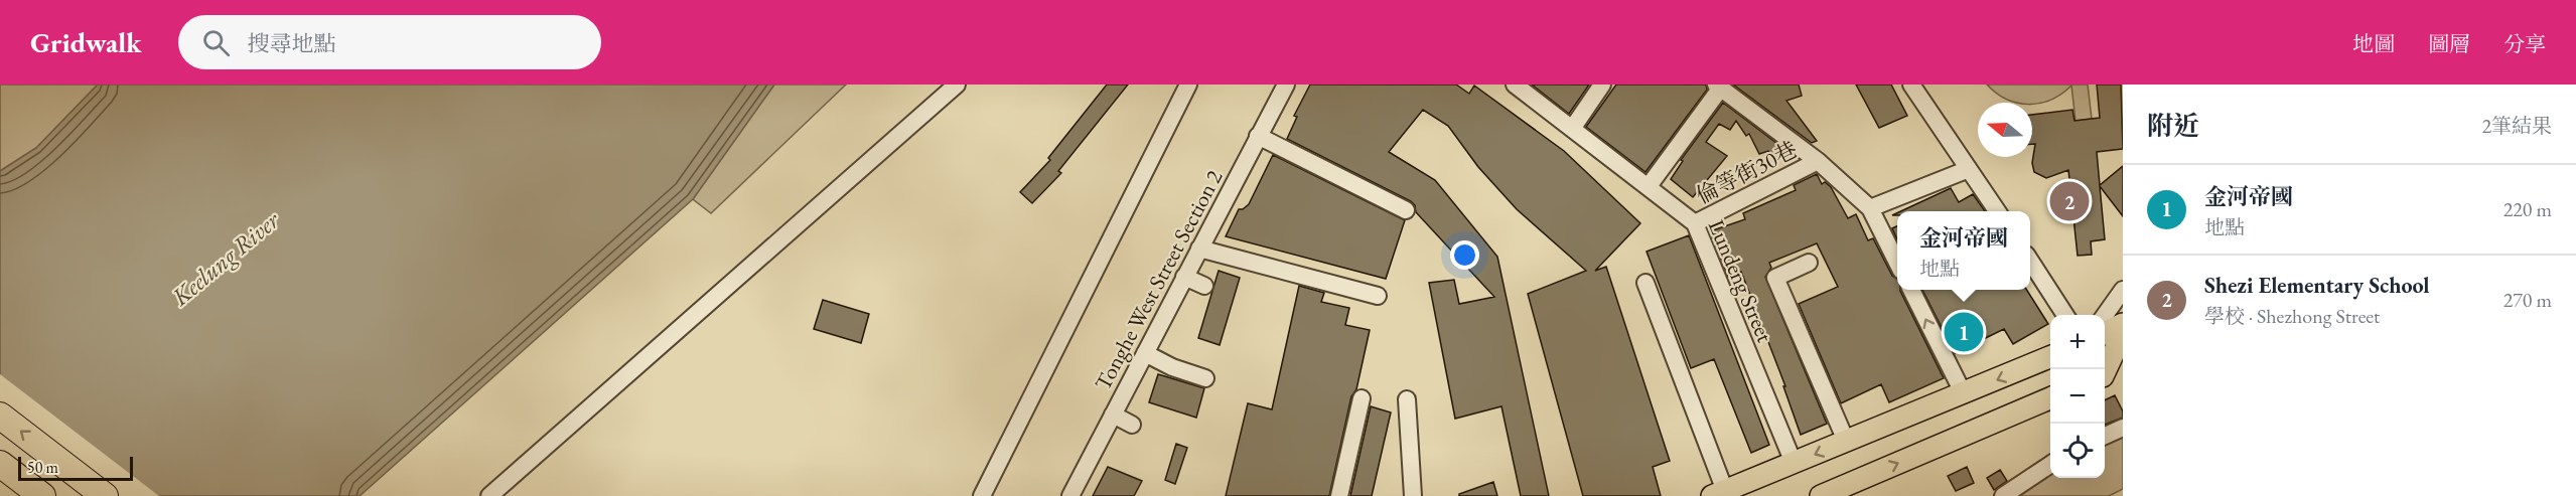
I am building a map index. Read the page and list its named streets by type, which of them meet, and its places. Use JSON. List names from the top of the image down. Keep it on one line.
{"streets":{"street":["倫等街30巷","Tonghe West Street Section 2","Lundeng Street"]},"crossings":[["倫等街30巷","Lundeng Street"]],"water":["Keelung River"],"scale_bar":"50 m","north":"left","page":{"header":"Gridwalk","search":"搜尋地點","nav":["地圖","圖層","分享"],"heading":["附近","2筆結果"],"list":[{"mark":"1","name":"金河帝國","note":"地點","value":"220 m"},{"mark":"2","name":"Shezi Elementary School","note":"學校 · Shezhong Street","value":"270 m"}],"pins":["2","1"],"popup":["金河帝國","地點"],"map_buttons":["+","−"],"scale":"50 m"}}
